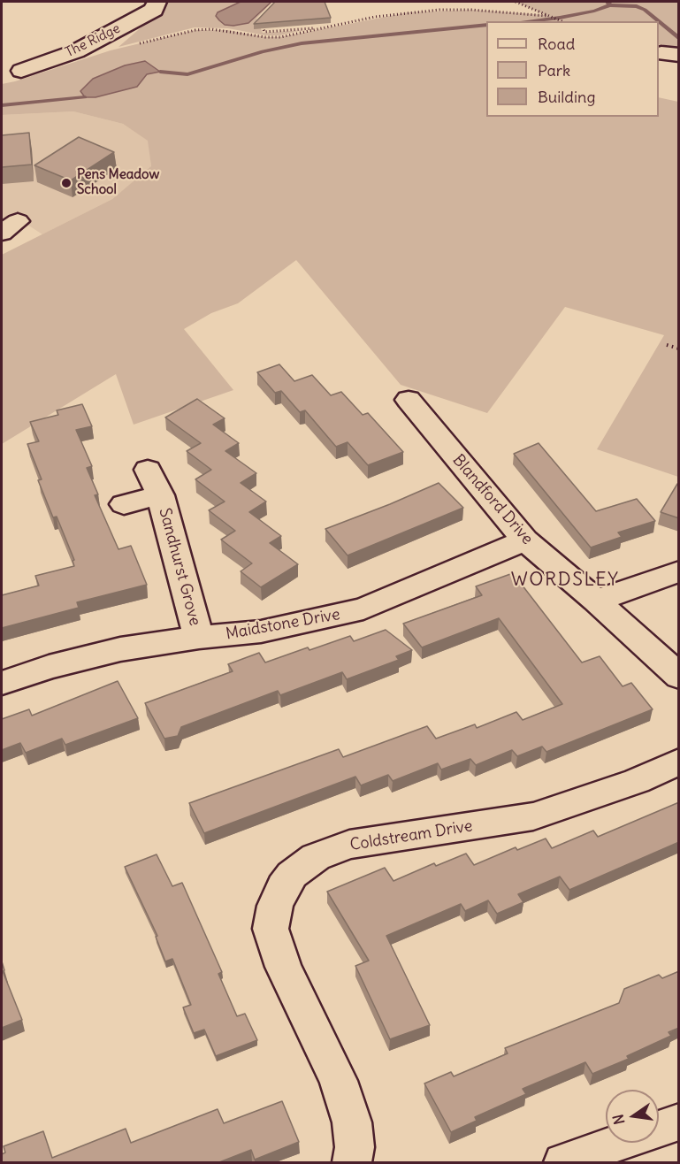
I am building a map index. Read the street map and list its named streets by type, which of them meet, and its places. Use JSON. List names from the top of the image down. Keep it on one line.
{"streets":{"street":["The Ridge","Blandford Drive","Sandhurst Grove","Maidstone Drive","Coldstream Drive"]},"crossings":[["Blandford Drive","Maidstone Drive"],["Sandhurst Grove","Maidstone Drive"]],"districts":["WORDSLEY"],"places":["Pens Meadow School"],"legend":["Road","Park","Building"],"north":"left"}
